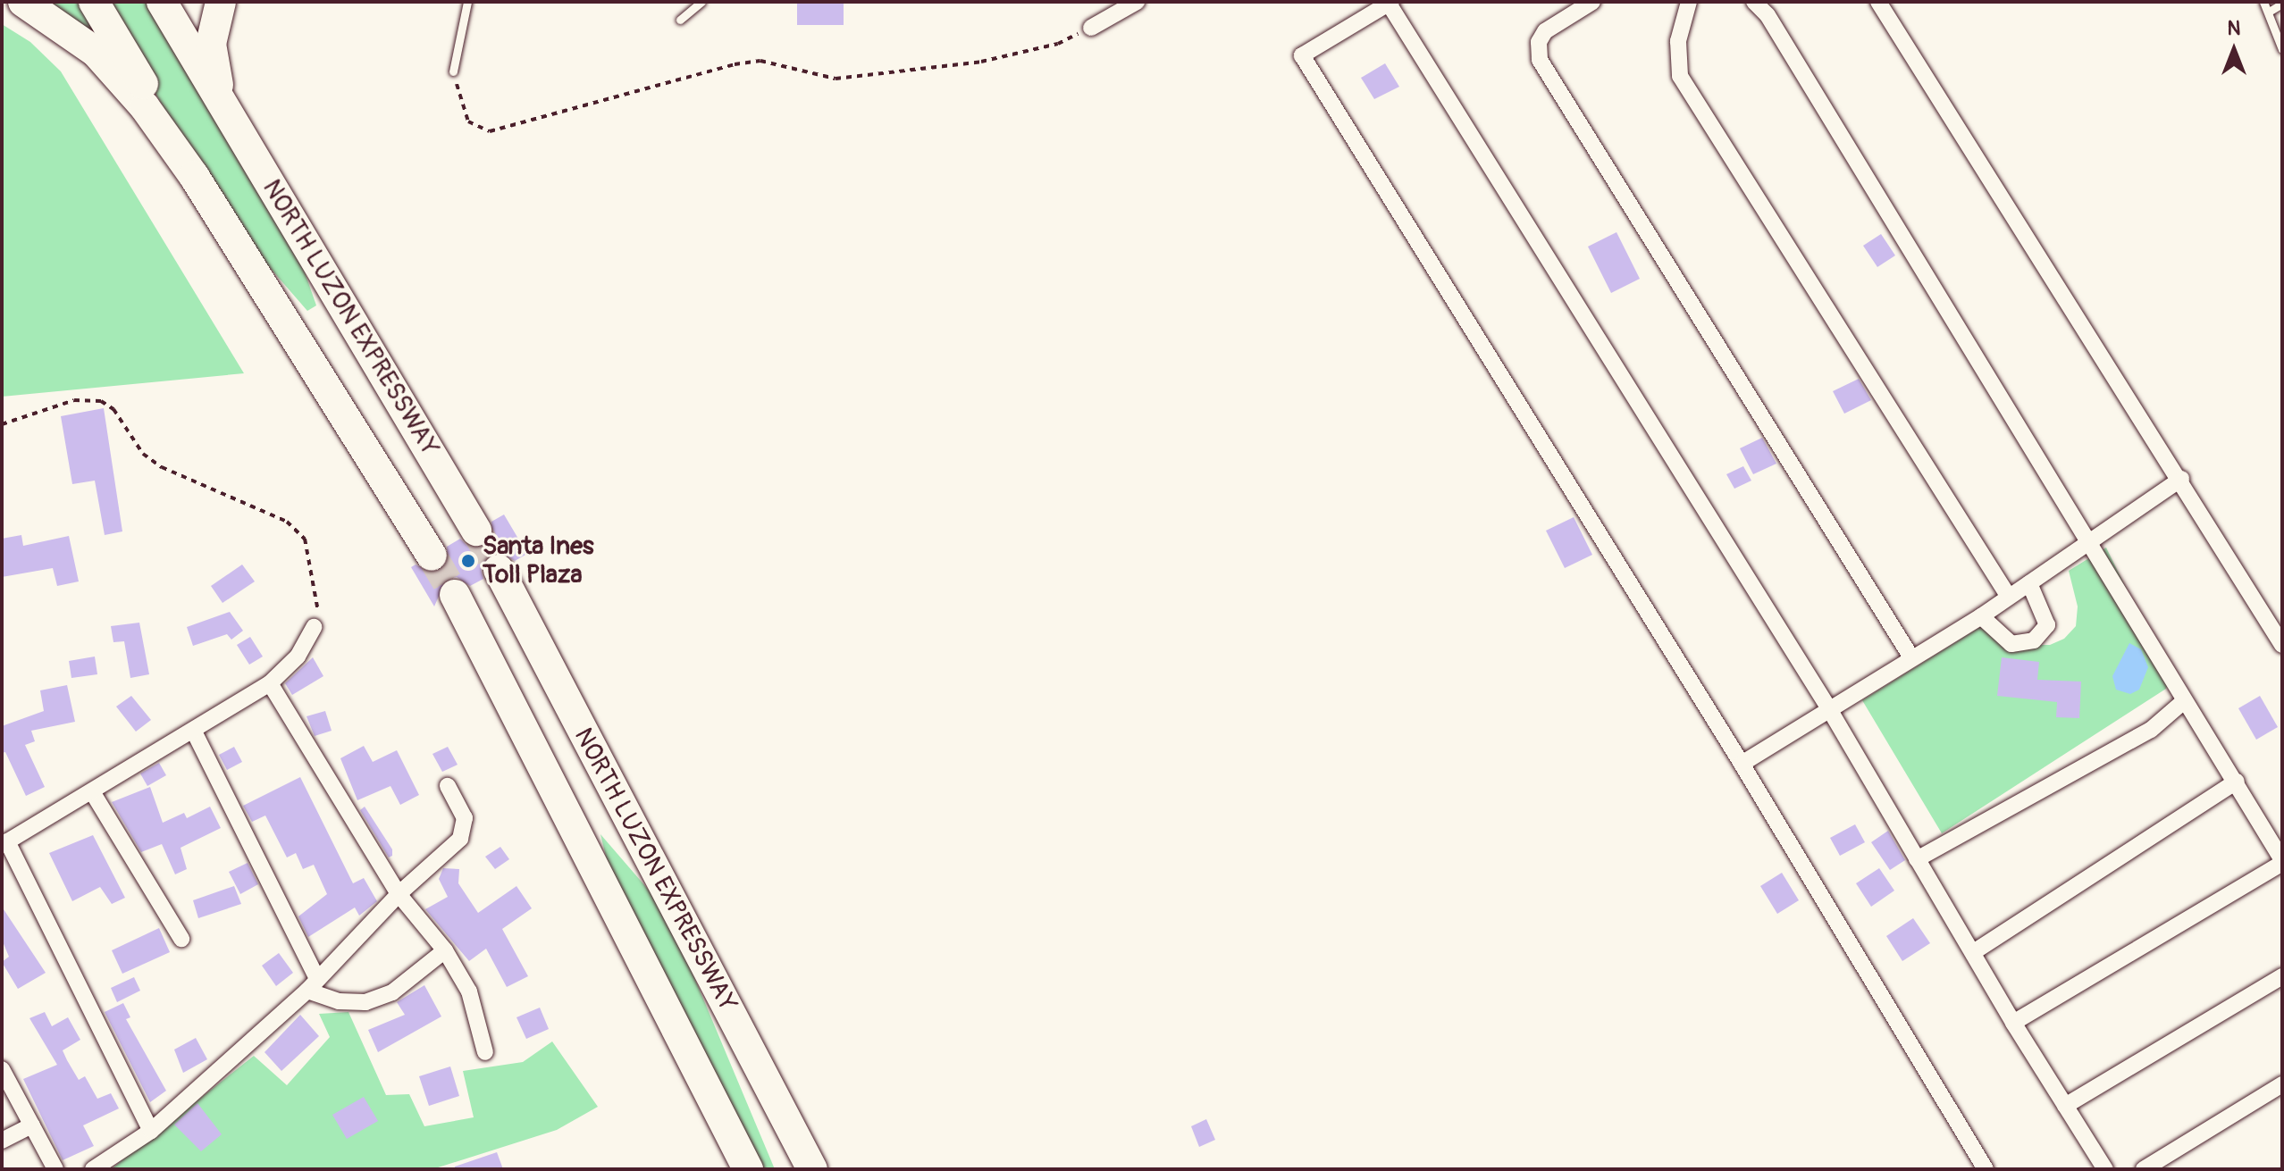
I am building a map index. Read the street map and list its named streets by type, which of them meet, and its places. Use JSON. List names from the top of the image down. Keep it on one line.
{"streets":{"highway":["NORTH LUZON EXPRESSWAY"]},"places":["Santa Ines Toll Plaza"],"north":"top"}
